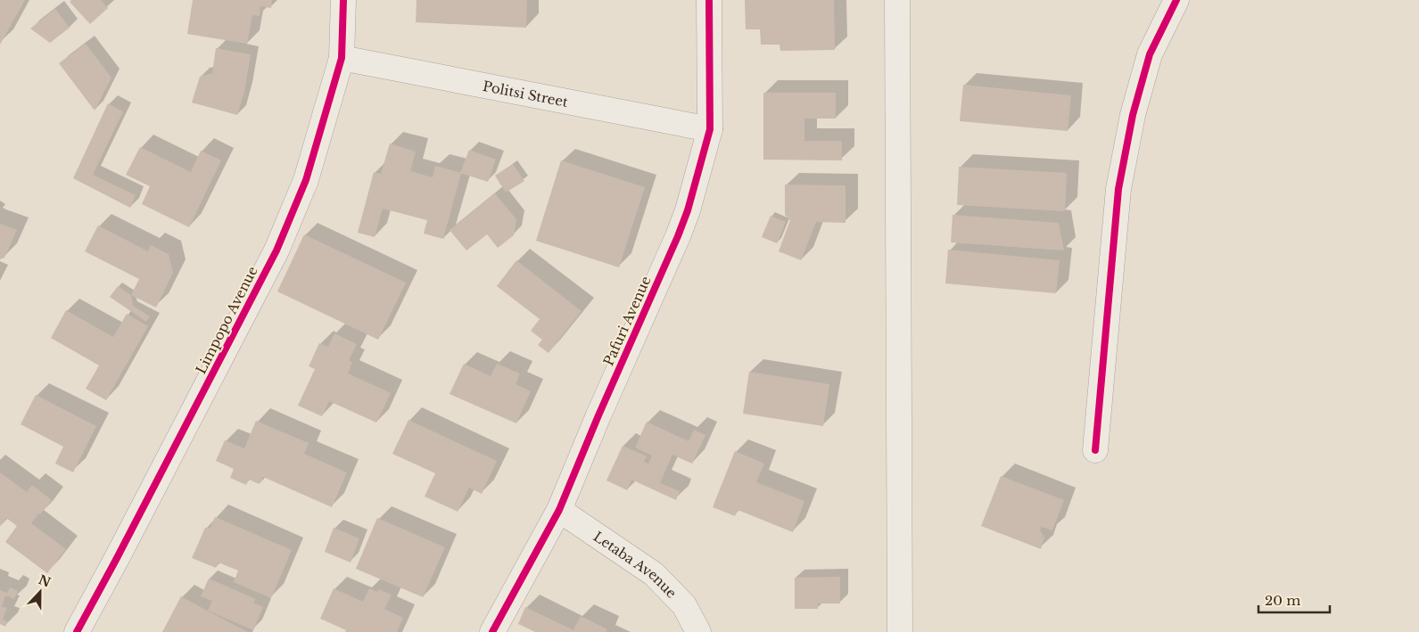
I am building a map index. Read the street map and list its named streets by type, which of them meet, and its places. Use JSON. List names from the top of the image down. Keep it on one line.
{"streets":{"street":["Politsi Street","Limpopo Avenue","Pafuri Avenue","Letaba Avenue"]},"crossings":[["Politsi Street","Limpopo Avenue"],["Politsi Street","Pafuri Avenue"],["Pafuri Avenue","Letaba Avenue"]],"scale_bar":"20 m","north":"top"}
